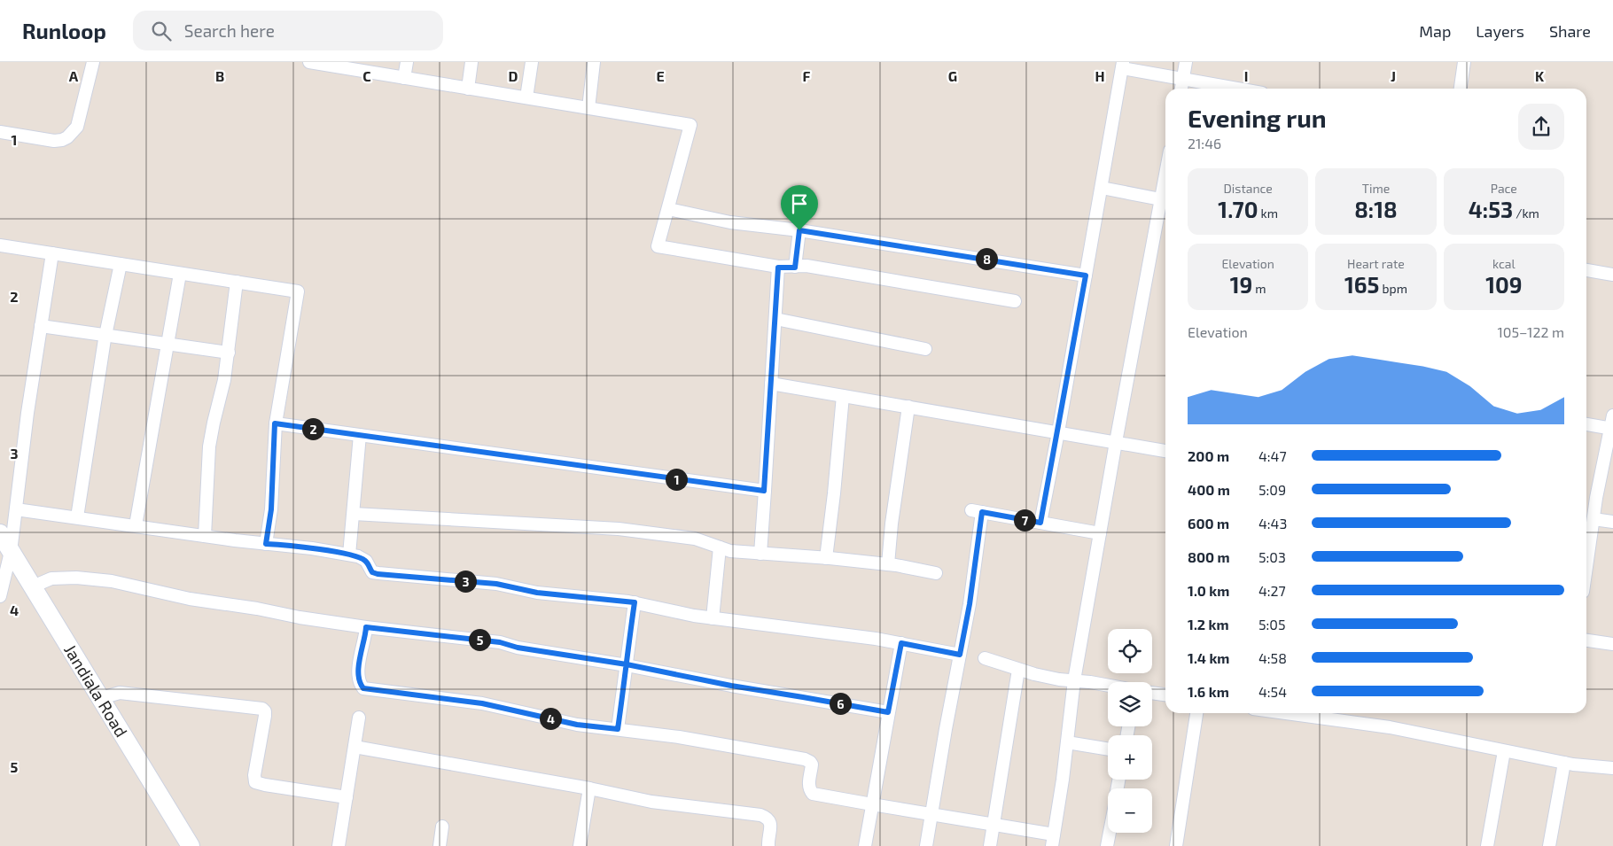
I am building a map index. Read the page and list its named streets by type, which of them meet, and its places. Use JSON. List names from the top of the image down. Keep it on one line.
{"streets":{"main road":["Jandiala Road"]},"page":{"header":"Runloop","search":"Search here","nav":["Map","Layers","Share"],"heading":["Evening run","21:46"],"stats":[["Distance","1.70 km"],["Time","8:18"],["Pace","4:53 /km"],["Elevation","19 m"],["Heart rate","165 bpm"],["kcal","109"]],"pins":["8","2","1","7","3","5","6","4"],"chart":["Elevation","105–122 m"],"list":[{"name":"200 m","note":"4:47"},{"name":"400 m","note":"5:09"},{"name":"600 m","note":"4:43"},{"name":"800 m","note":"5:03"},{"name":"1.0 km","note":"4:27"},{"name":"1.2 km","note":"5:05"},{"name":"1.4 km","note":"4:58"},{"name":"1.6 km","note":"4:54"}],"map_buttons":["+","−"]},"grid":{"columns":["A","B","C","D","E","F","G","H","I","J","K"],"rows":["1","2","3","4","5"]}}
